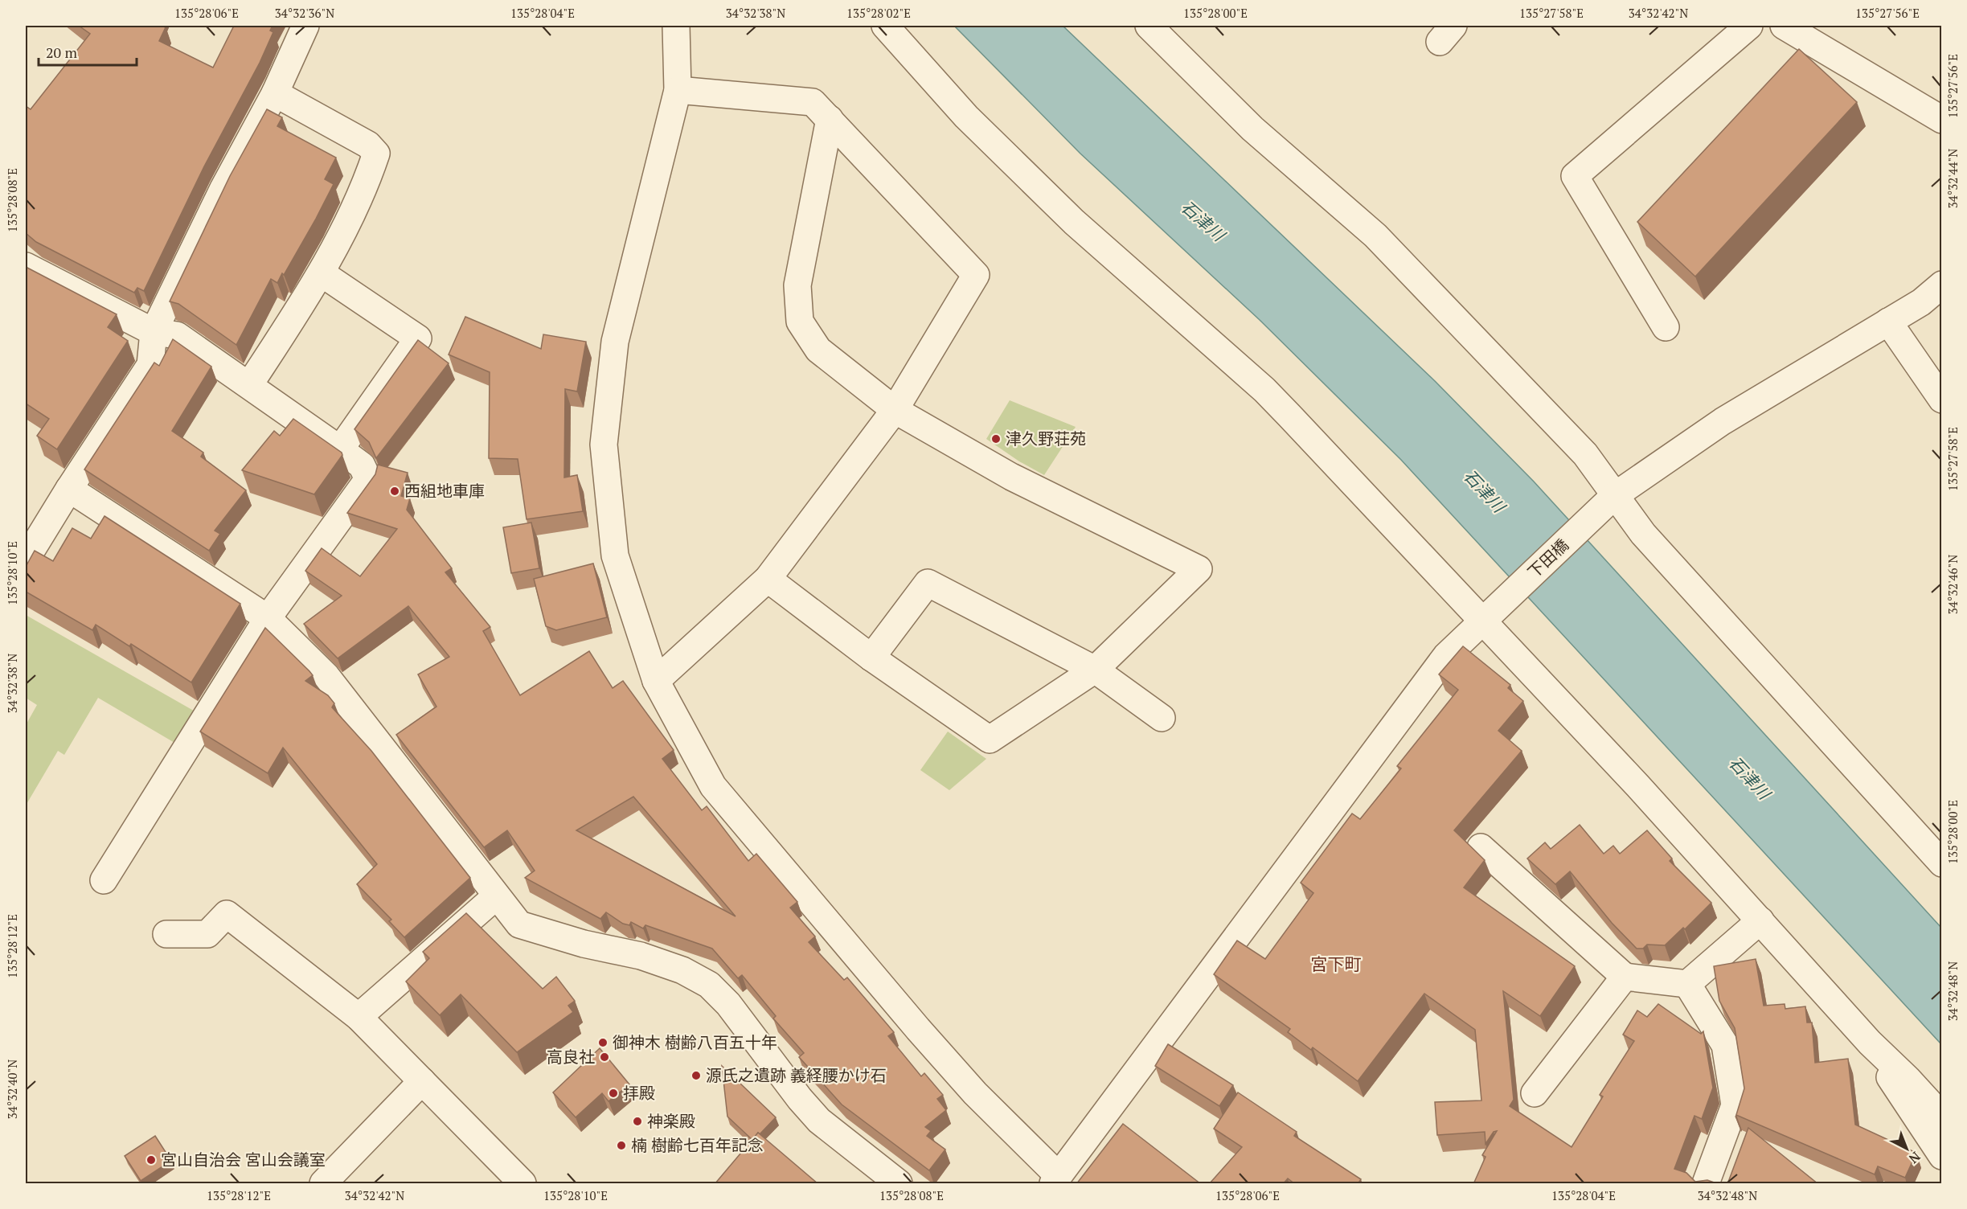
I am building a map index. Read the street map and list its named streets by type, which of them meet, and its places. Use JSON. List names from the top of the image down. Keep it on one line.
{"streets":{"street":["下田橋"]},"districts":["宮下町"],"water":["石津川"],"places":["津久野荘苑","西組地車庫","御神木 樹齢八百五十年","高良社","源氏之遺跡 義経腰かけ石","拝殿","神楽殿","楠 樹齢七百年記念","宮山自治会 宮山会議室"],"scale_bar":"20 m","north":"bottom right","coordinates":["135°28'06\"E","34°32'36\"N","135°28'04\"E","34°32'38\"N","135°28'02\"E","135°28'00\"E","135°27'58\"E","34°32'42\"N","135°27'56\"E","34°32'44\"N","135°28'08\"E","135°28'10\"E","34°32'46\"N","135°28'12\"E","34°32'48\"N","34°32'40\"N"]}
